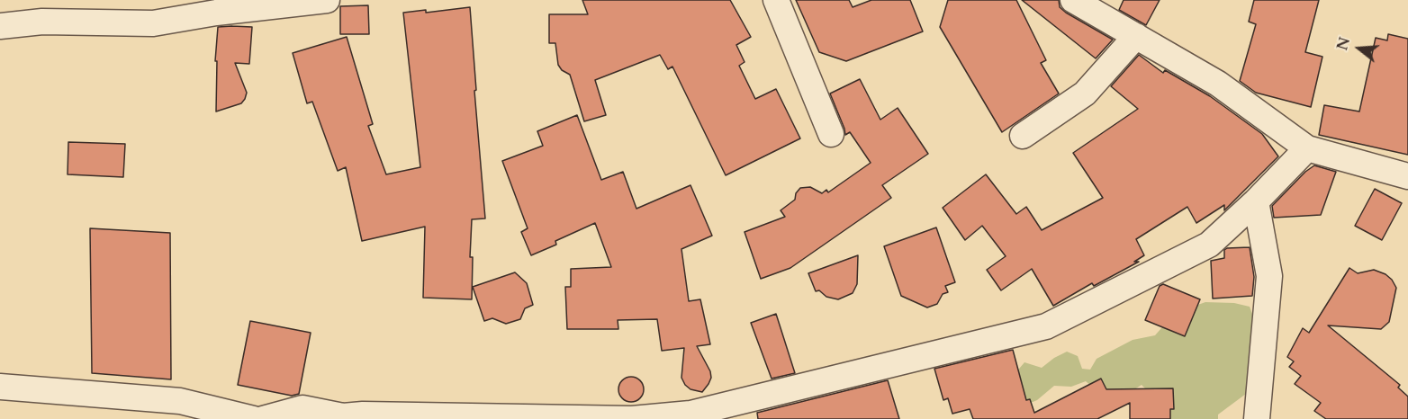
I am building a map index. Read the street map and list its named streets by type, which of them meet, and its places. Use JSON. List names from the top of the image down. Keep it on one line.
{"north":"left"}
